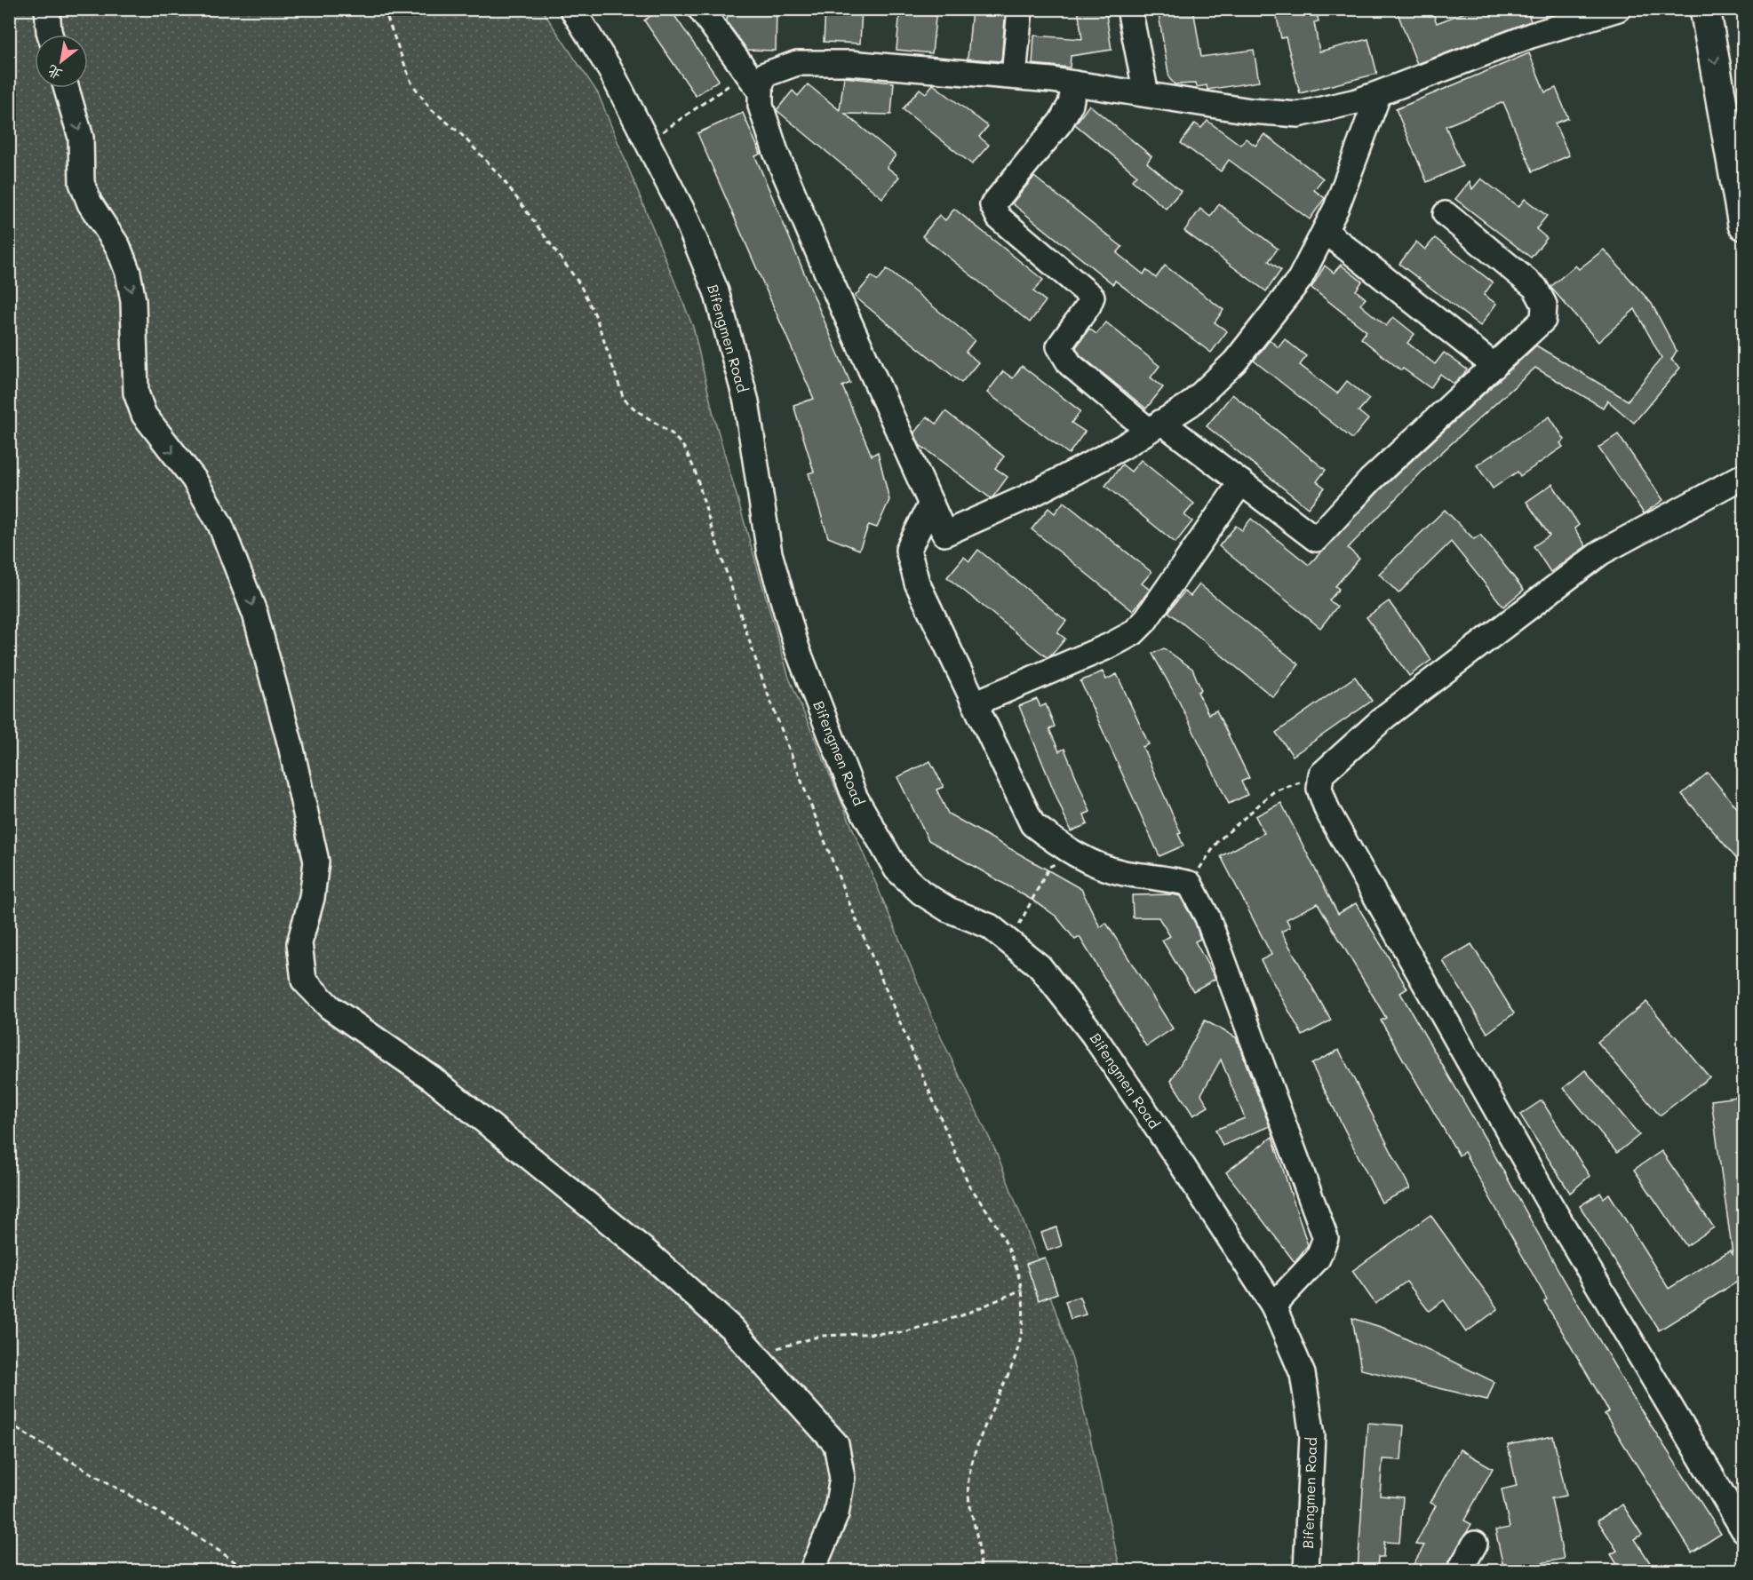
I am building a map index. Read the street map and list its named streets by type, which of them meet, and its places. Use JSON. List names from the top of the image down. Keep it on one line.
{"streets":{"street":["Bifengmen Road"]},"north":"bottom left"}
